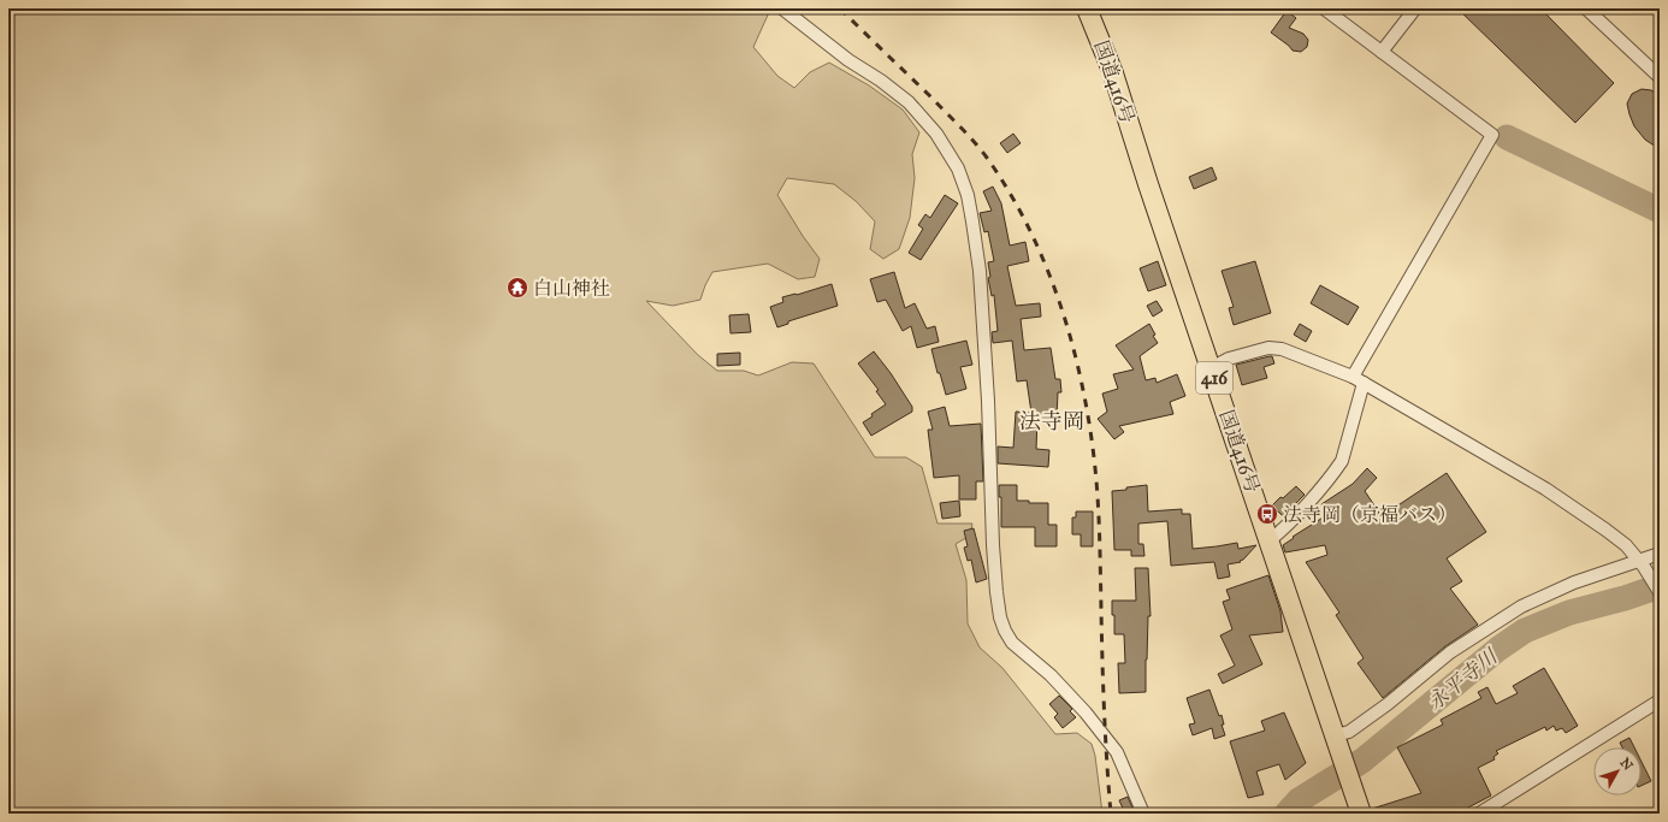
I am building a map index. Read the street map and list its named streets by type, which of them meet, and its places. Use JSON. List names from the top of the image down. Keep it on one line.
{"streets":{"highway":["国道416号","416"]},"districts":["法寺岡"],"water":["永平寺川"],"places":{"temple":["白山神社"],"bus stop":["法寺岡（京福バス）"]},"north":"top right"}
